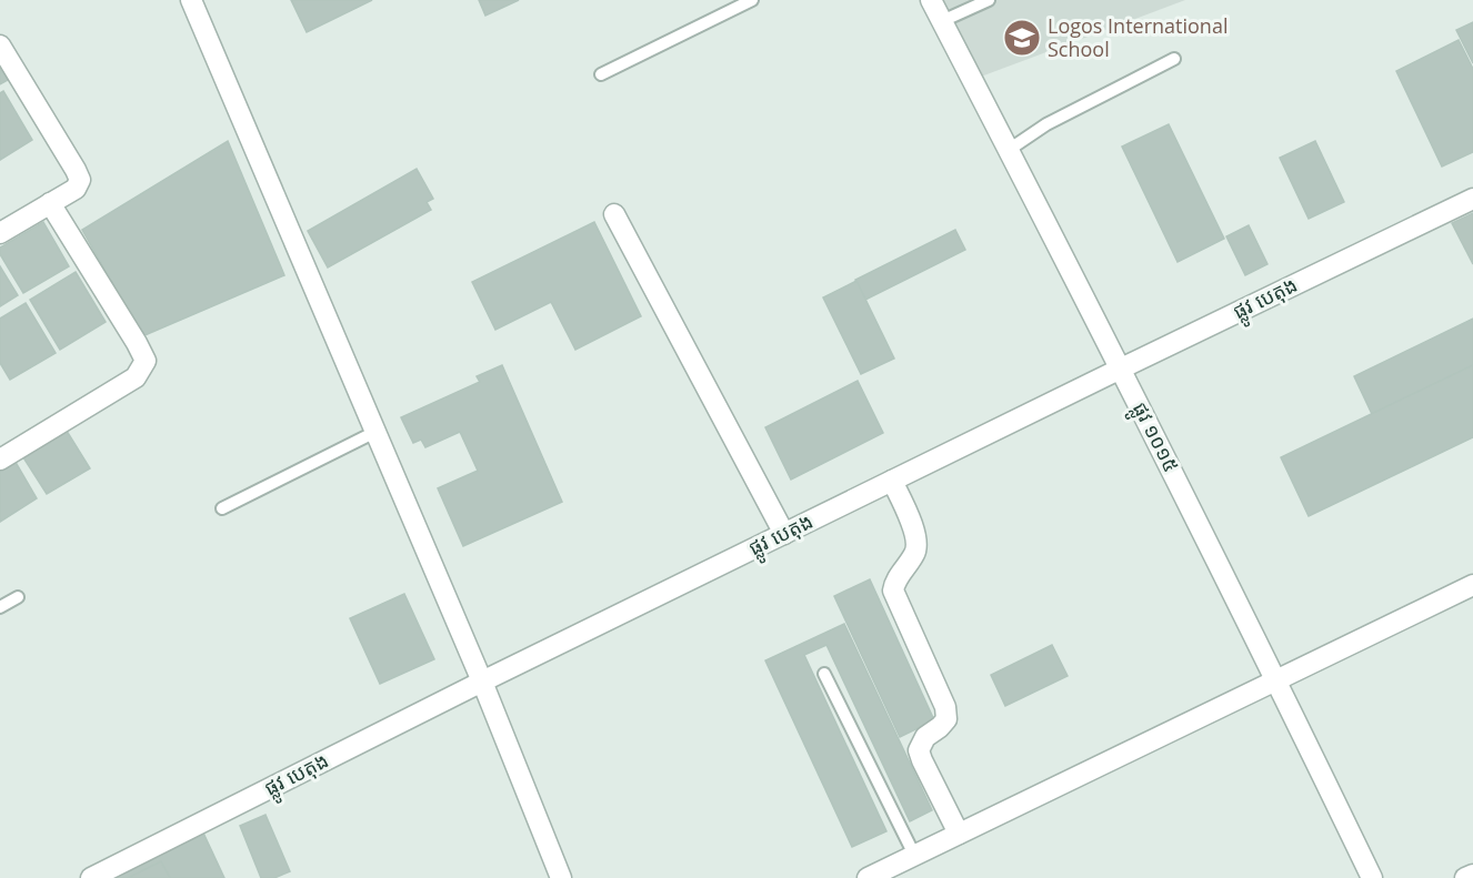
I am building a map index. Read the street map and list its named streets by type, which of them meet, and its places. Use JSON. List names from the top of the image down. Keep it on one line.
{"streets":{"street":["ផ្លូវ បេតុង","ផ្លូវ ១០១៥"]},"crossings":[["ផ្លូវ បេតុង","ផ្លូវ ១០១៥"]],"places":{"school or university":["Logos International School"]}}
